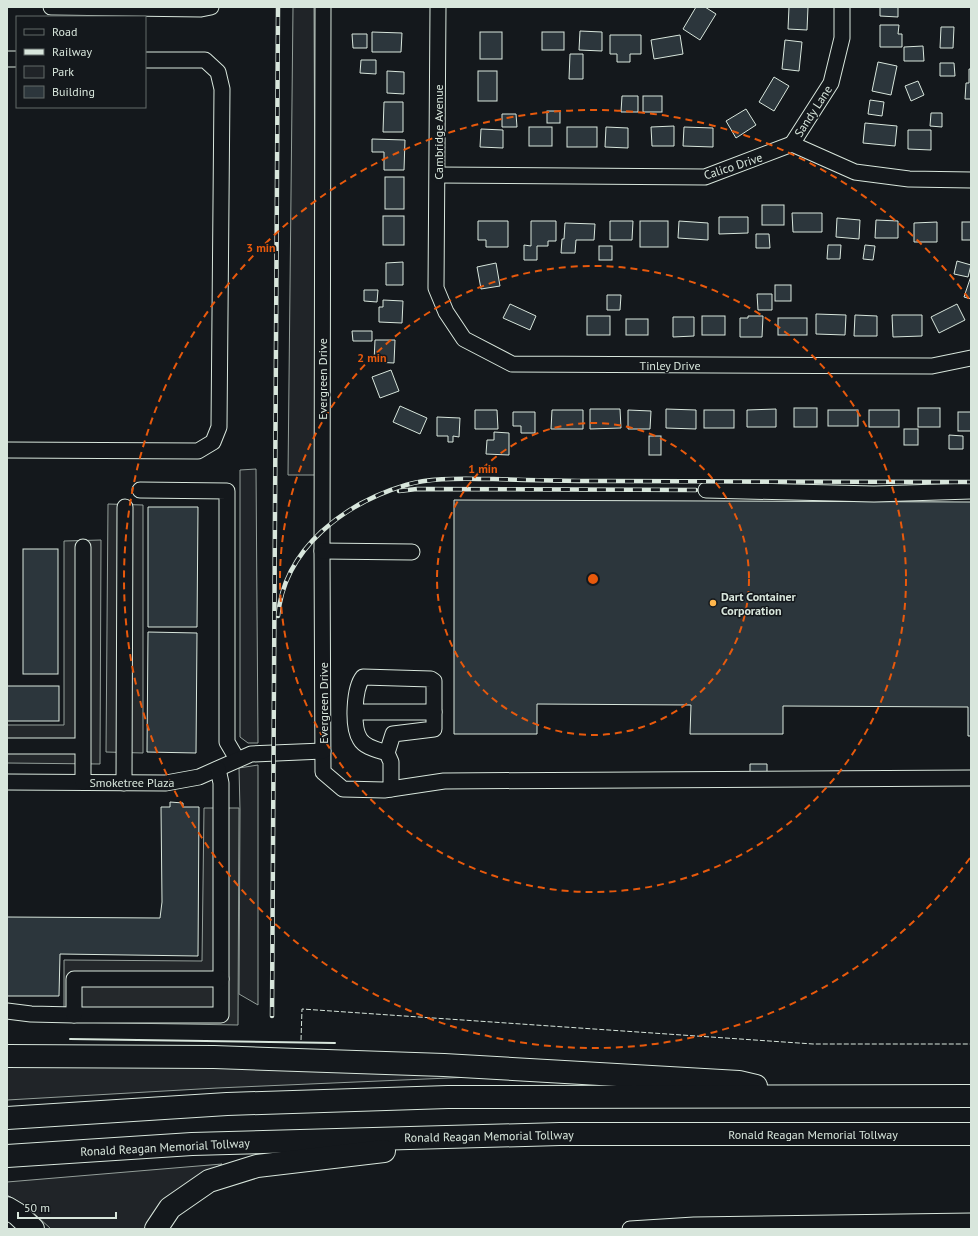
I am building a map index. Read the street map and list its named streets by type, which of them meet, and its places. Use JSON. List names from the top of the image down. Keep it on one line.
{"streets":{"highway":["Ronald Reagan Memorial Tollway"],"street":["Sandy Lane","Cambridge Avenue","Calico Drive","Tinley Drive","Evergreen Drive","Smoketree Plaza"]},"crossings":[["Sandy Lane","Calico Drive"],["Cambridge Avenue","Calico Drive"],["Cambridge Avenue","Tinley Drive"],["Evergreen Drive","Smoketree Plaza"]],"places":["Dart Container Corporation"],"legend":["Road","Railway","Park","Building"],"scale_bar":"50 m","rings":["3 min","2 min","1 min"]}
